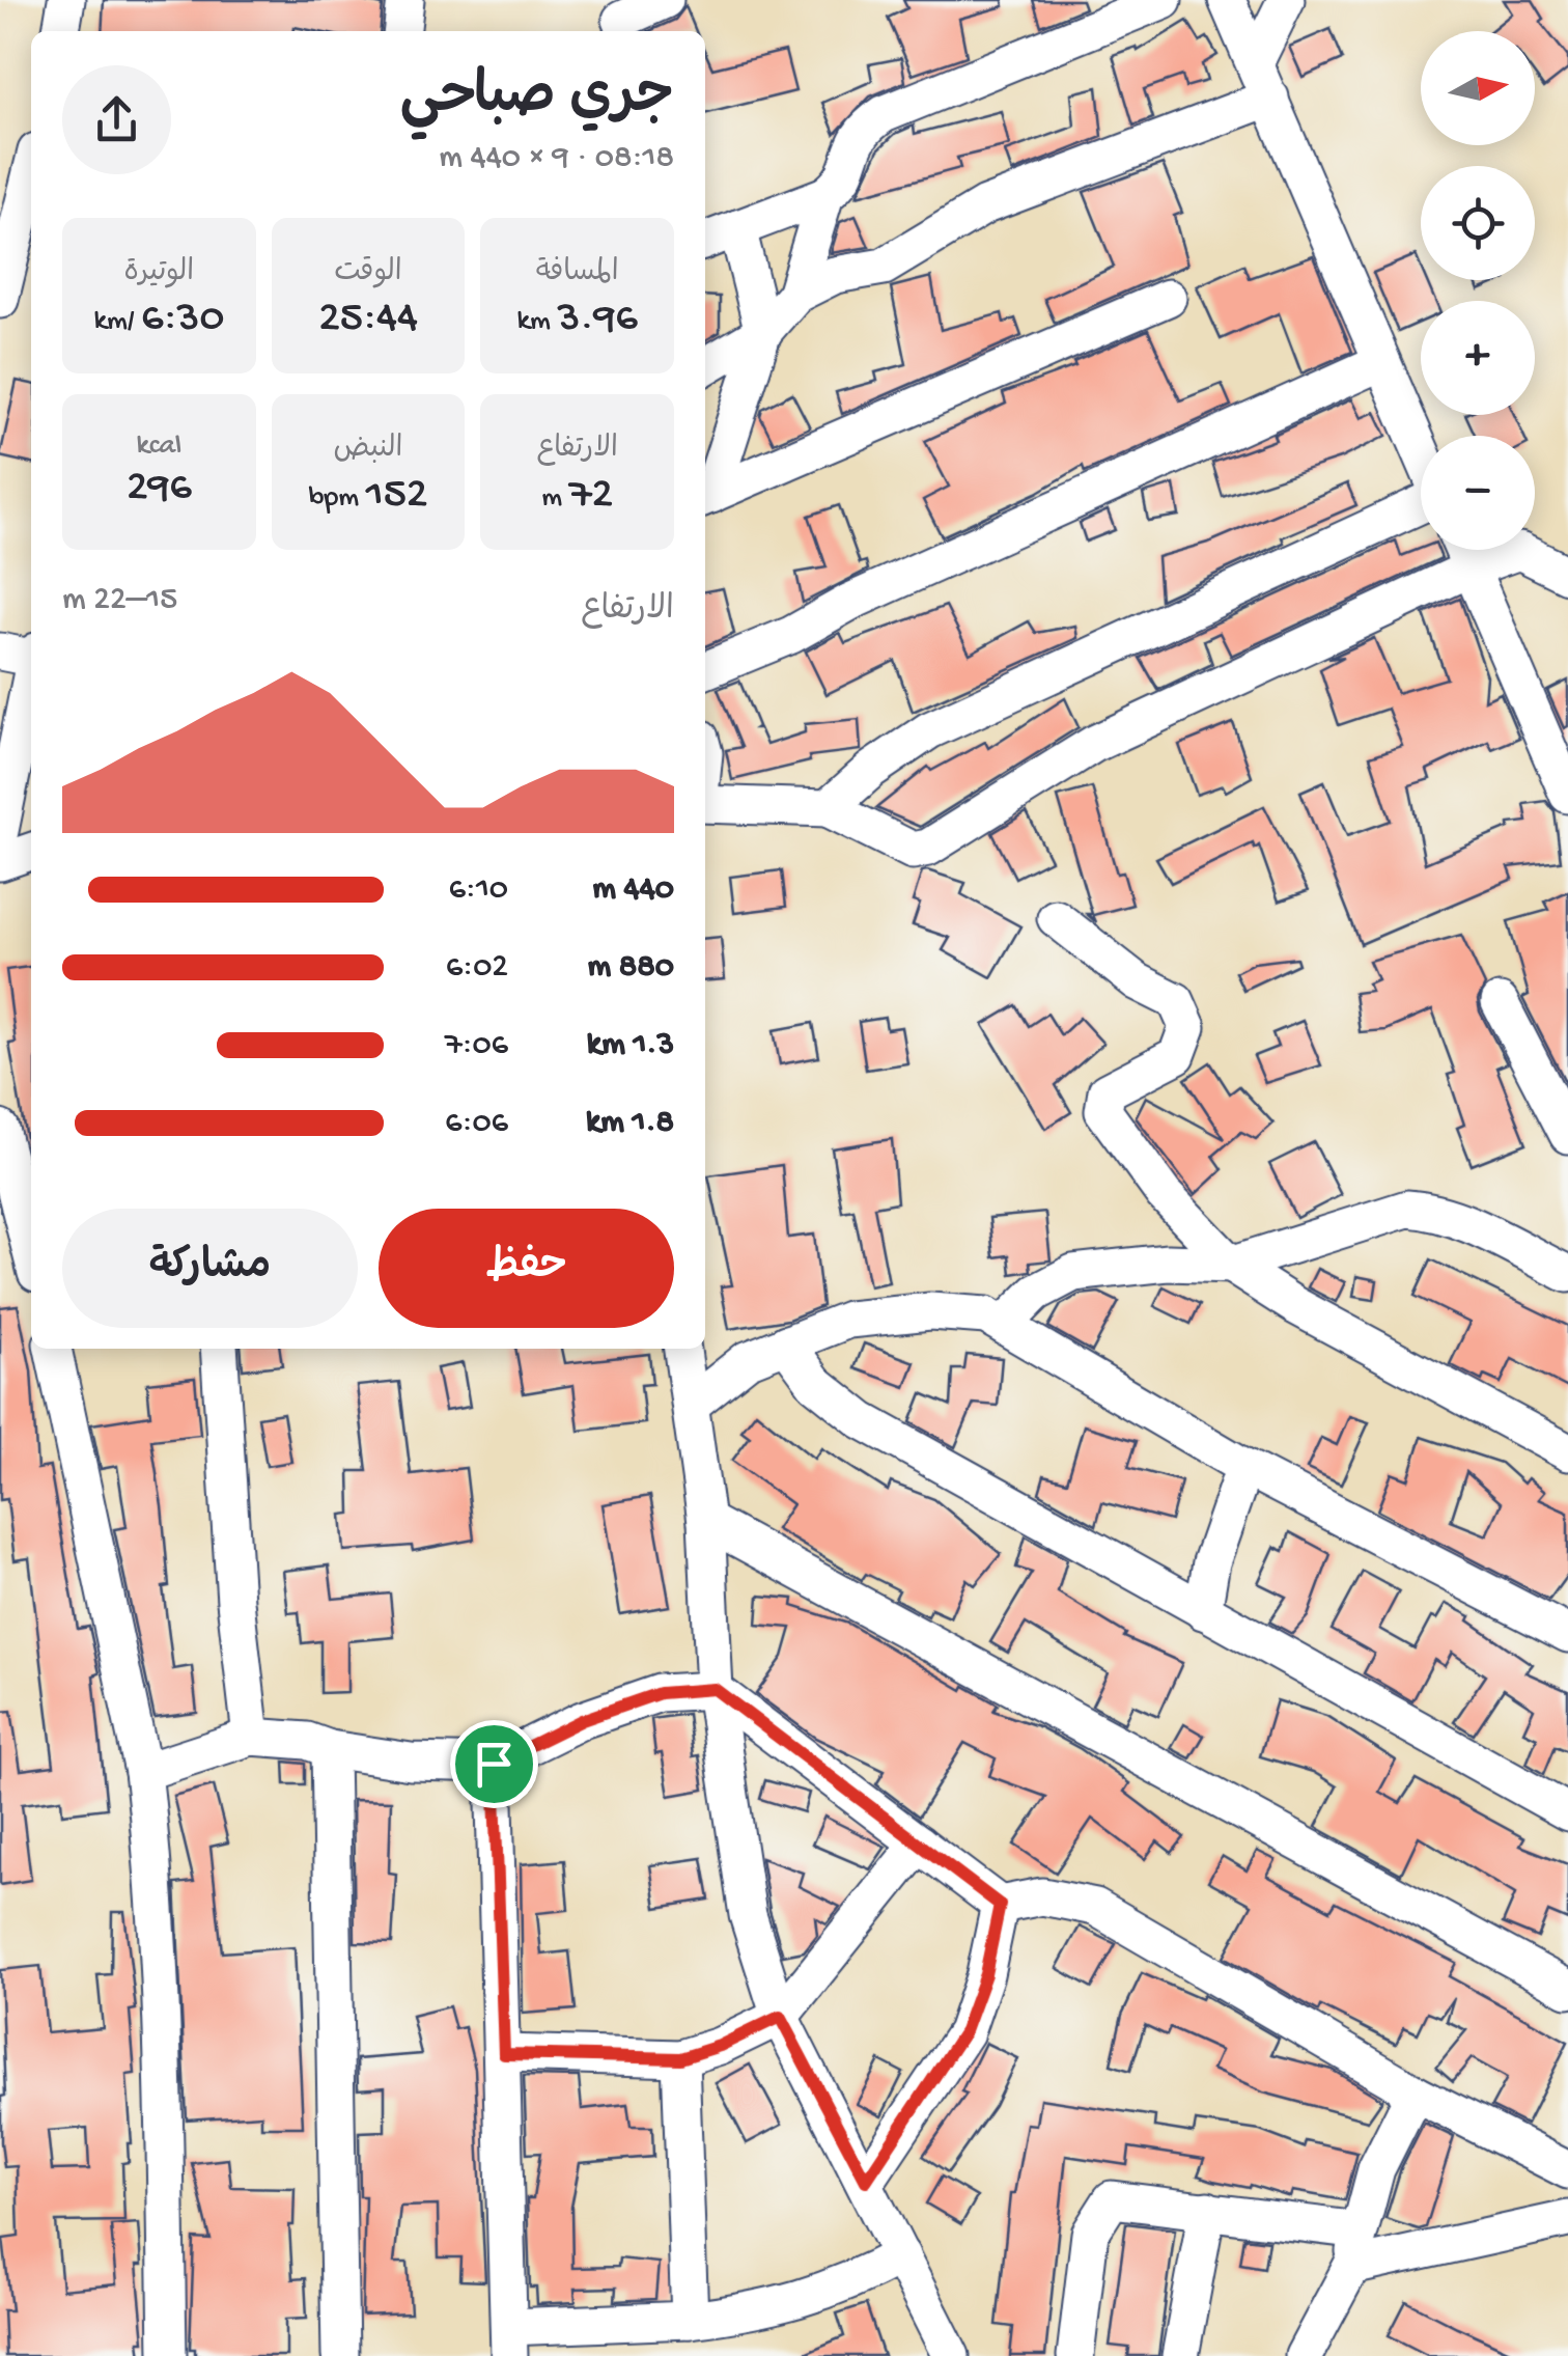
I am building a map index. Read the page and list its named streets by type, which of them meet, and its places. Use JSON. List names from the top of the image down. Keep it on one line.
{"north":"right","page":{"map_buttons":["+","−"],"heading":["جري صباحي","08:18 · 9 × 440 m"],"stats":[["المسافة","3.96 km"],["الوقت","25:44"],["الوتيرة","6:30 /km"],["الارتفاع","72 m"],["النبض","152 bpm"],["kcal","296"]],"chart":["الارتفاع","15–22 m"],"list":[{"name":"440 m","note":"6:10"},{"name":"880 m","note":"6:02"},{"name":"1.3 km","note":"7:06"},{"name":"1.8 km","note":"6:06"}],"buttons":["حفظ","مشاركة"]}}
